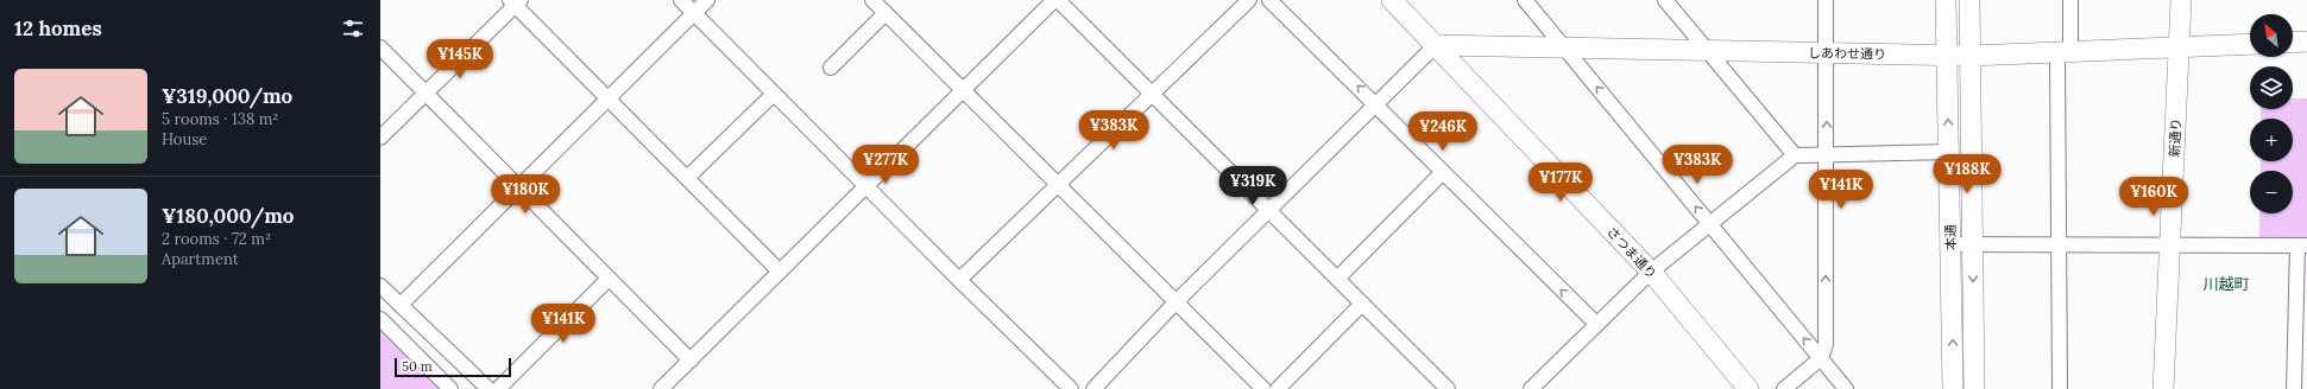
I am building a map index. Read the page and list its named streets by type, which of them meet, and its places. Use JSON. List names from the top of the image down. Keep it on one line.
{"streets":{"main road":["しあわせ通り","新通り","本通","さつま通り"]},"crossings":[["しあわせ通り","新通り"],["しあわせ通り","本通"],["しあわせ通り","さつま通り"]],"districts":["川越町"],"scale_bar":"50 m","north":"top left","page":{"heading":"12 homes","map_buttons":["+","−"],"price":["¥145K","¥383K","¥246K","¥277K","¥383K","¥188K","¥177K","¥319K","¥141K","¥180K","¥160K","¥141K"],"list":[{"name":"¥319,000/mo","note":"5 rooms · 138 m² · House"},{"name":"¥180,000/mo","note":"2 rooms · 72 m² · Apartment"}],"scale":"50 m"}}
